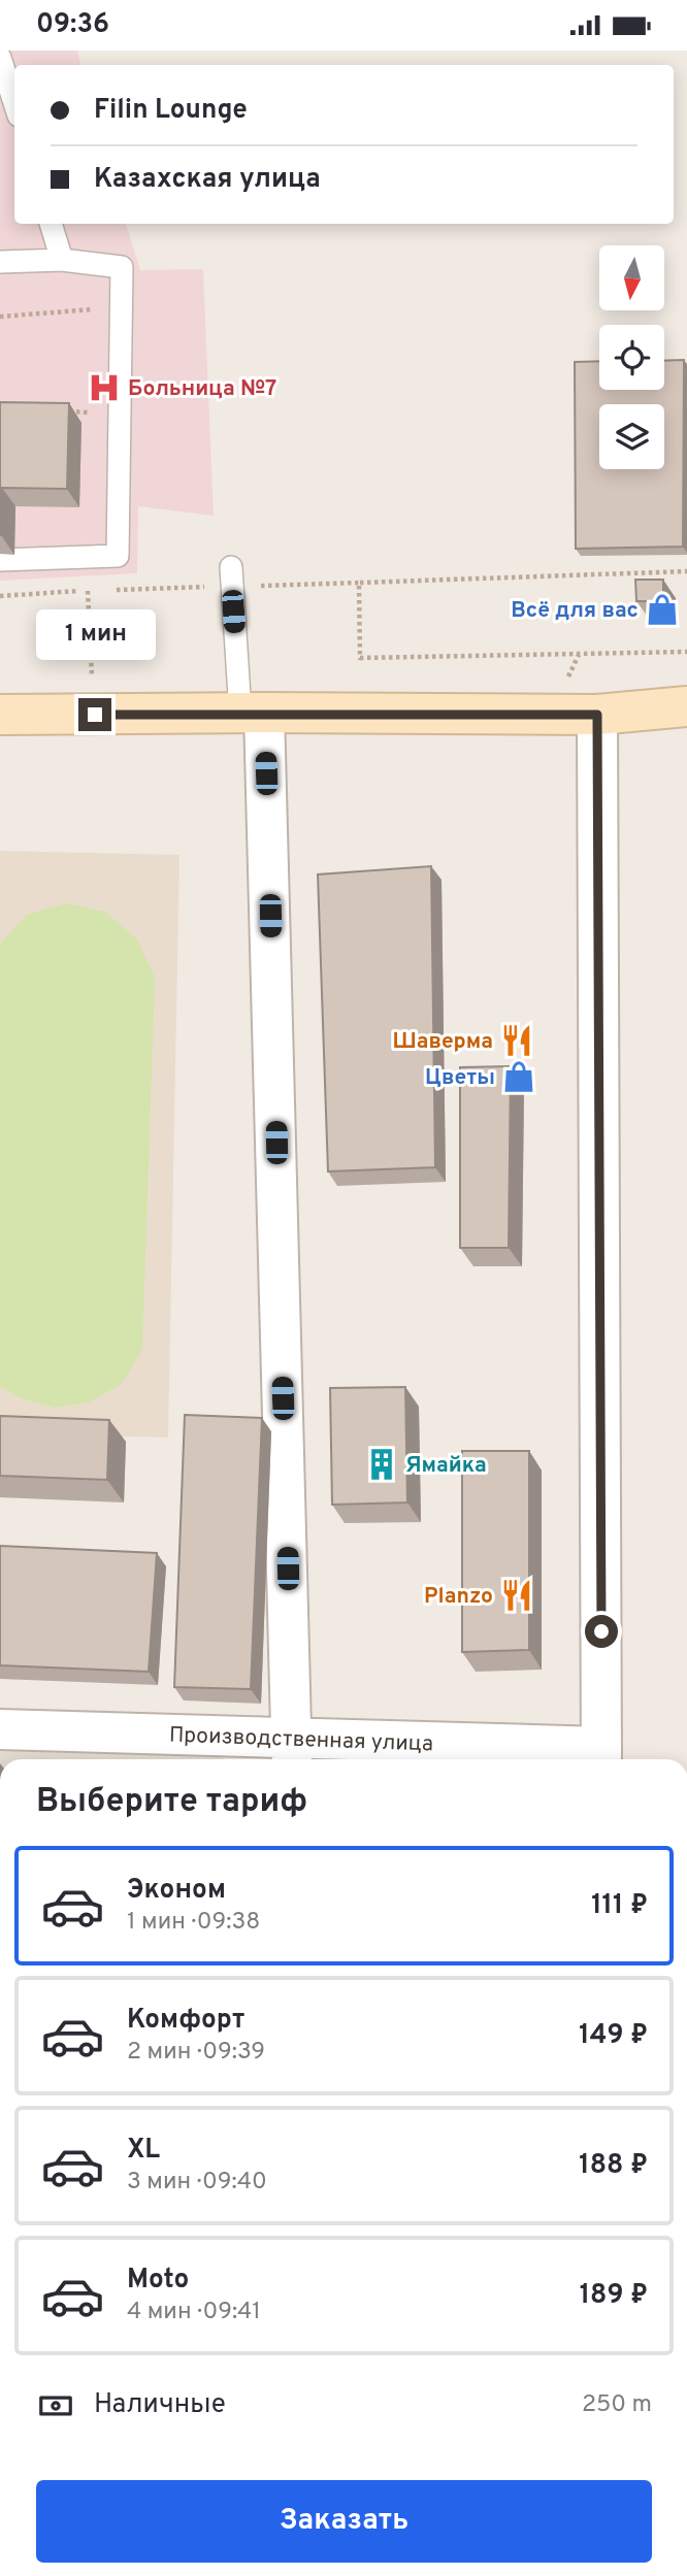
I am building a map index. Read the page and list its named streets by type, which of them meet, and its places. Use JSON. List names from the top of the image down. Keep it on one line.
{"streets":{"street":["Производственная улица"]},"places":{"hospital":["Больница №7"],"shop":["Всё для вас","Цветы"],"restaurant":["Шаверма","Planzo"],"building":["Ямайка"]},"north":"bottom","page":{"status":"09:36","banner":["Filin Lounge","Казахская улица"],"bubble":"1 мин","heading":"Выберите тариф","list":[{"name":"Эконом","note":"1 мин · 09:38","value":"111 ₽"},{"name":"Комфорт","note":"2 мин · 09:39","value":"149 ₽"},{"name":"XL","note":"3 мин · 09:40","value":"188 ₽"},{"name":"Moto","note":"4 мин · 09:41","value":"189 ₽"}],"pay":["Наличные","250 m"],"buttons":"Заказать"}}
